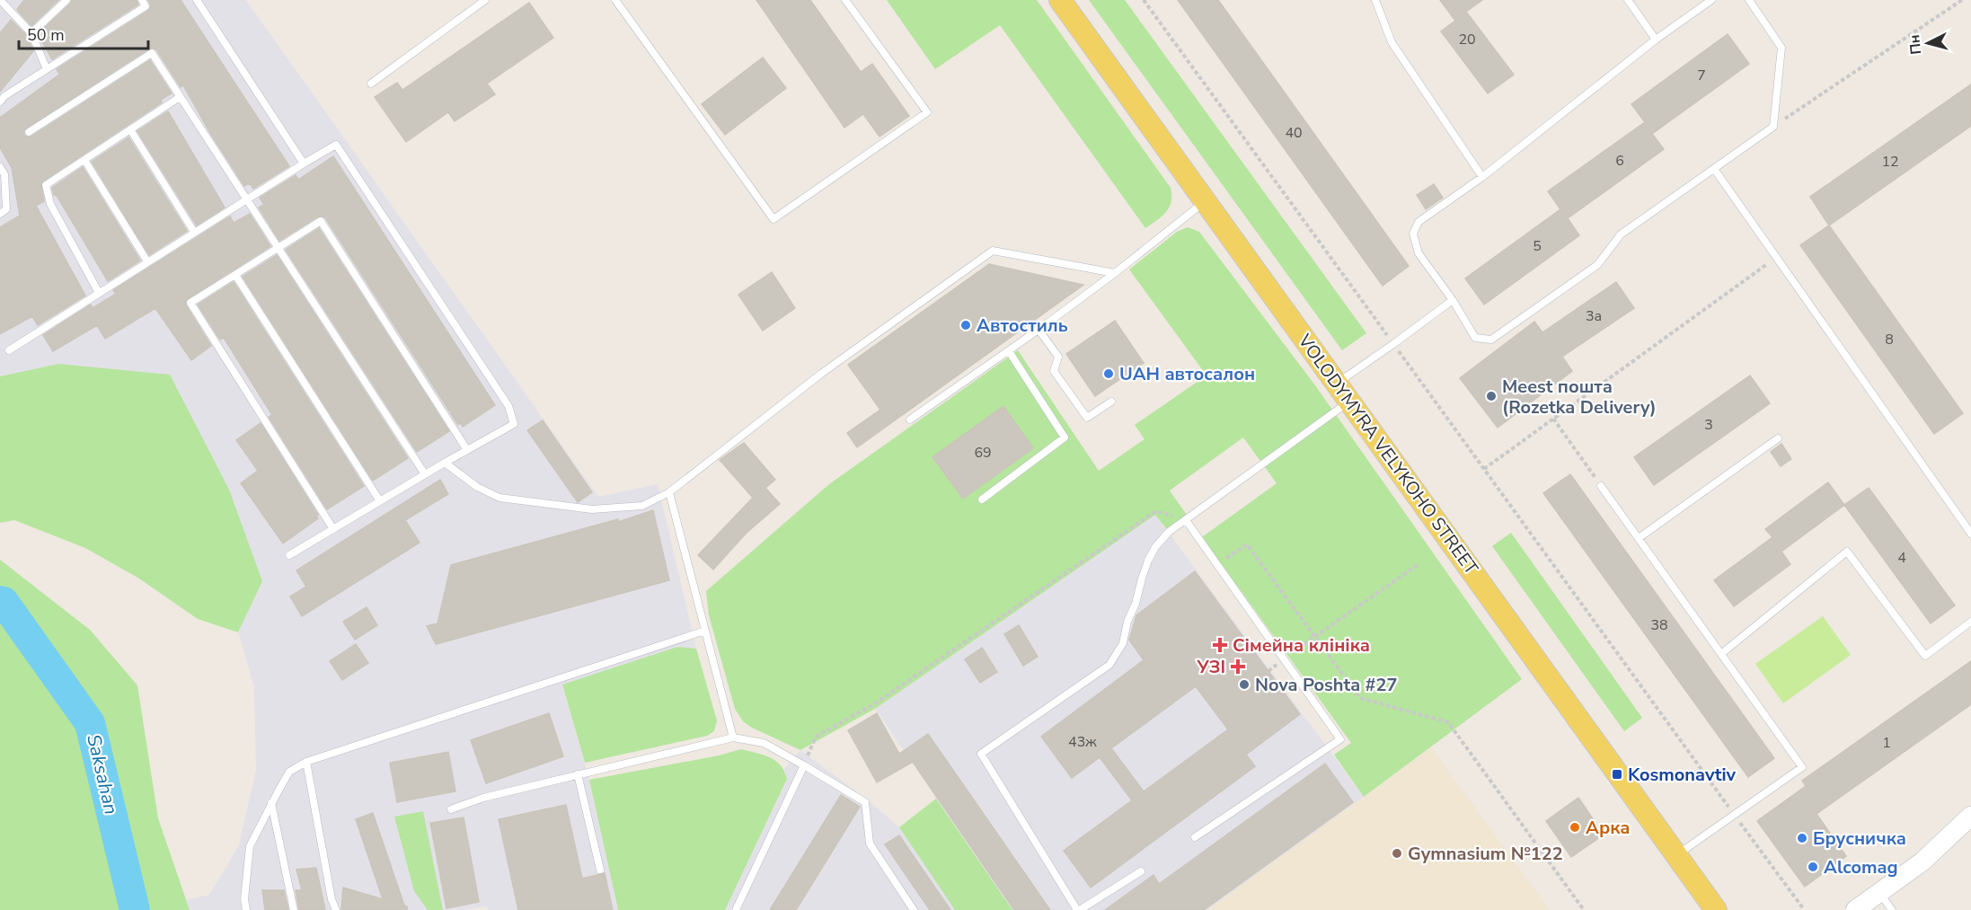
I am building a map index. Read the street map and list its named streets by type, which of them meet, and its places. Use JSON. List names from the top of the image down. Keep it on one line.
{"streets":{"main road":["VOLODYMYRA VELYKOHO STREET"]},"water":["Saksahan"],"places":{"other":["Автостиль","UAH автосалон","Meest пошта (Rozetka Delivery)","Nova Poshta #27","Арка","Брусничка","Gymnasium №122","Alcomag"],"health":["Сімейна клініка","УЗІ"],"transit":["Kosmonavtiv"]},"house_numbers":["20","7","40","6","12","5","3а","8","3","69","4","38","43ж","1"],"scale_bar":"50 m","north":"left"}
